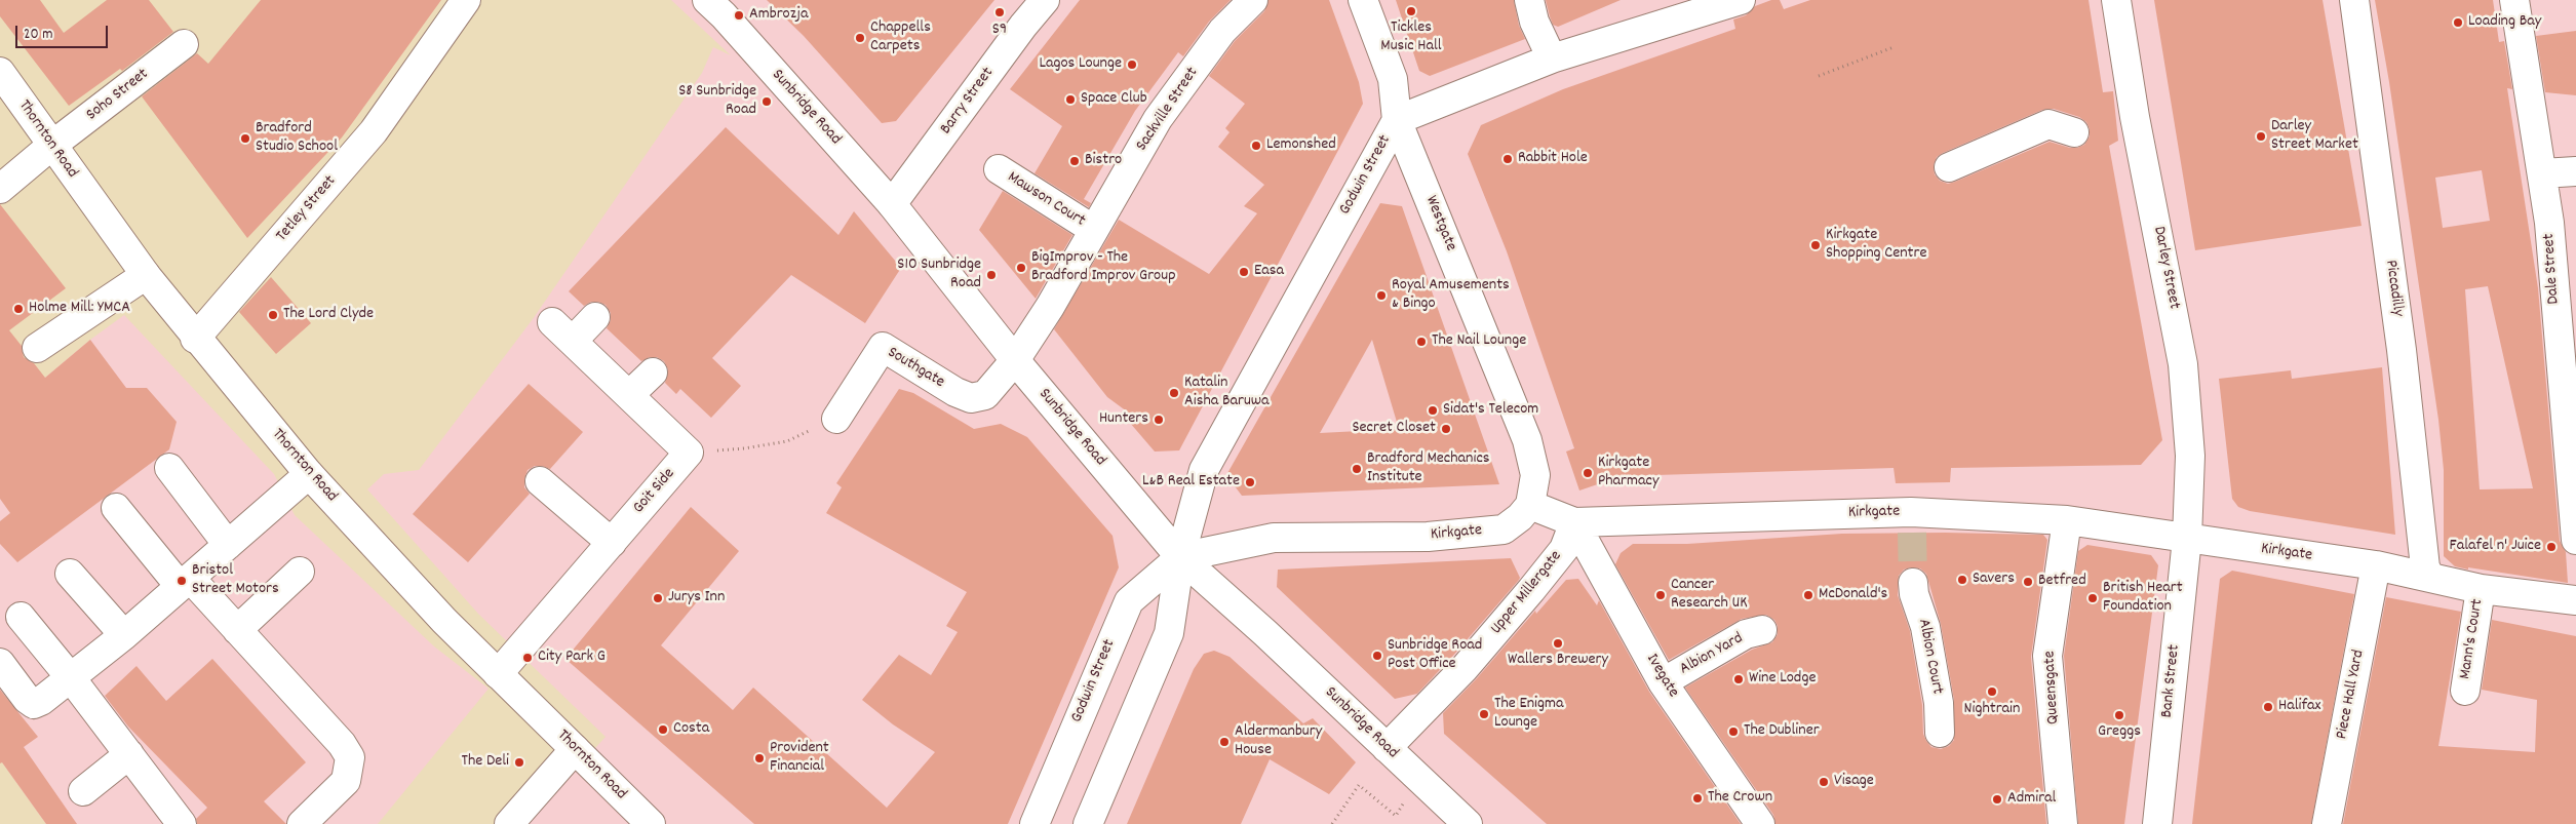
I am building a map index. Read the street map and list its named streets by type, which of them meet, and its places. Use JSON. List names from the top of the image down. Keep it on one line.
{"streets":{"street":["Soho Street","Barry Street","Sunbridge Road","Sackville Street","Thornton Road","Godwin Street","Mawson Court","Tetley Street","Westgate","Darley Street","Dale Street","Piccadilly","Southgate","Goit Side","Kirkgate","Upper Millergate","Mann's Court","Albion Yard","Albion Court","Ivegate","Bank Street","Queensgate","Piece Hall Yard"]},"crossings":[["Soho Street","Thornton Road"],["Barry Street","Sunbridge Road"],["Sunbridge Road","Sackville Street"],["Sunbridge Road","Godwin Street"],["Sunbridge Road","Southgate"],["Sunbridge Road","Kirkgate"],["Sunbridge Road","Upper Millergate"],["Sackville Street","Mawson Court"],["Sackville Street","Southgate"],["Thornton Road","Tetley Street"],["Thornton Road","Goit Side"],["Godwin Street","Westgate"],["Godwin Street","Kirkgate"],["Westgate","Kirkgate"],["Darley Street","Kirkgate"],["Darley Street","Bank Street"],["Piccadilly","Kirkgate"],["Kirkgate","Upper Millergate"],["Kirkgate","Mann's Court"],["Kirkgate","Ivegate"],["Kirkgate","Bank Street"],["Kirkgate","Queensgate"],["Kirkgate","Piece Hall Yard"],["Upper Millergate","Ivegate"],["Albion Yard","Ivegate"]],"places":["Tickles Music Hall","S9","Ambrozja","Loading Bay","Chappells Carpets","Lagos Lounge","Space Club","S8 Sunbridge Road","Darley Street Market","Bradford Studio School","Lemonshed","Rabbit Hole","Bistro","Kirkgate Shopping Centre","BigImprov - The Bradford Improv Group","Easa","S10 Sunbridge Road","Royal Amusements & Bingo","Holme Mill: YMCA","The Lord Clyde","The Nail Lounge","Katalin Aisha Baruwa","Sidat's Telecom","Hunters","Secret Closet","Bradford Mechanics Institute","Kirkgate Pharmacy","L&B Real Estate","Falafel n' Juice","Savers","Bristol Street Motors","Betfred","Cancer Research UK","McDonald's","Jurys Inn","British Heart Foundation","Wallers Brewery","Sunbridge Road Post Office","City Park G","Wine Lodge","Nightrain","Halifax","The Enigma Lounge","Greggs","Costa","The Dubliner","Aldermanbury House","Provident Financial","The Deli","Visage","The Crown","Admiral"],"scale_bar":"20 m"}
